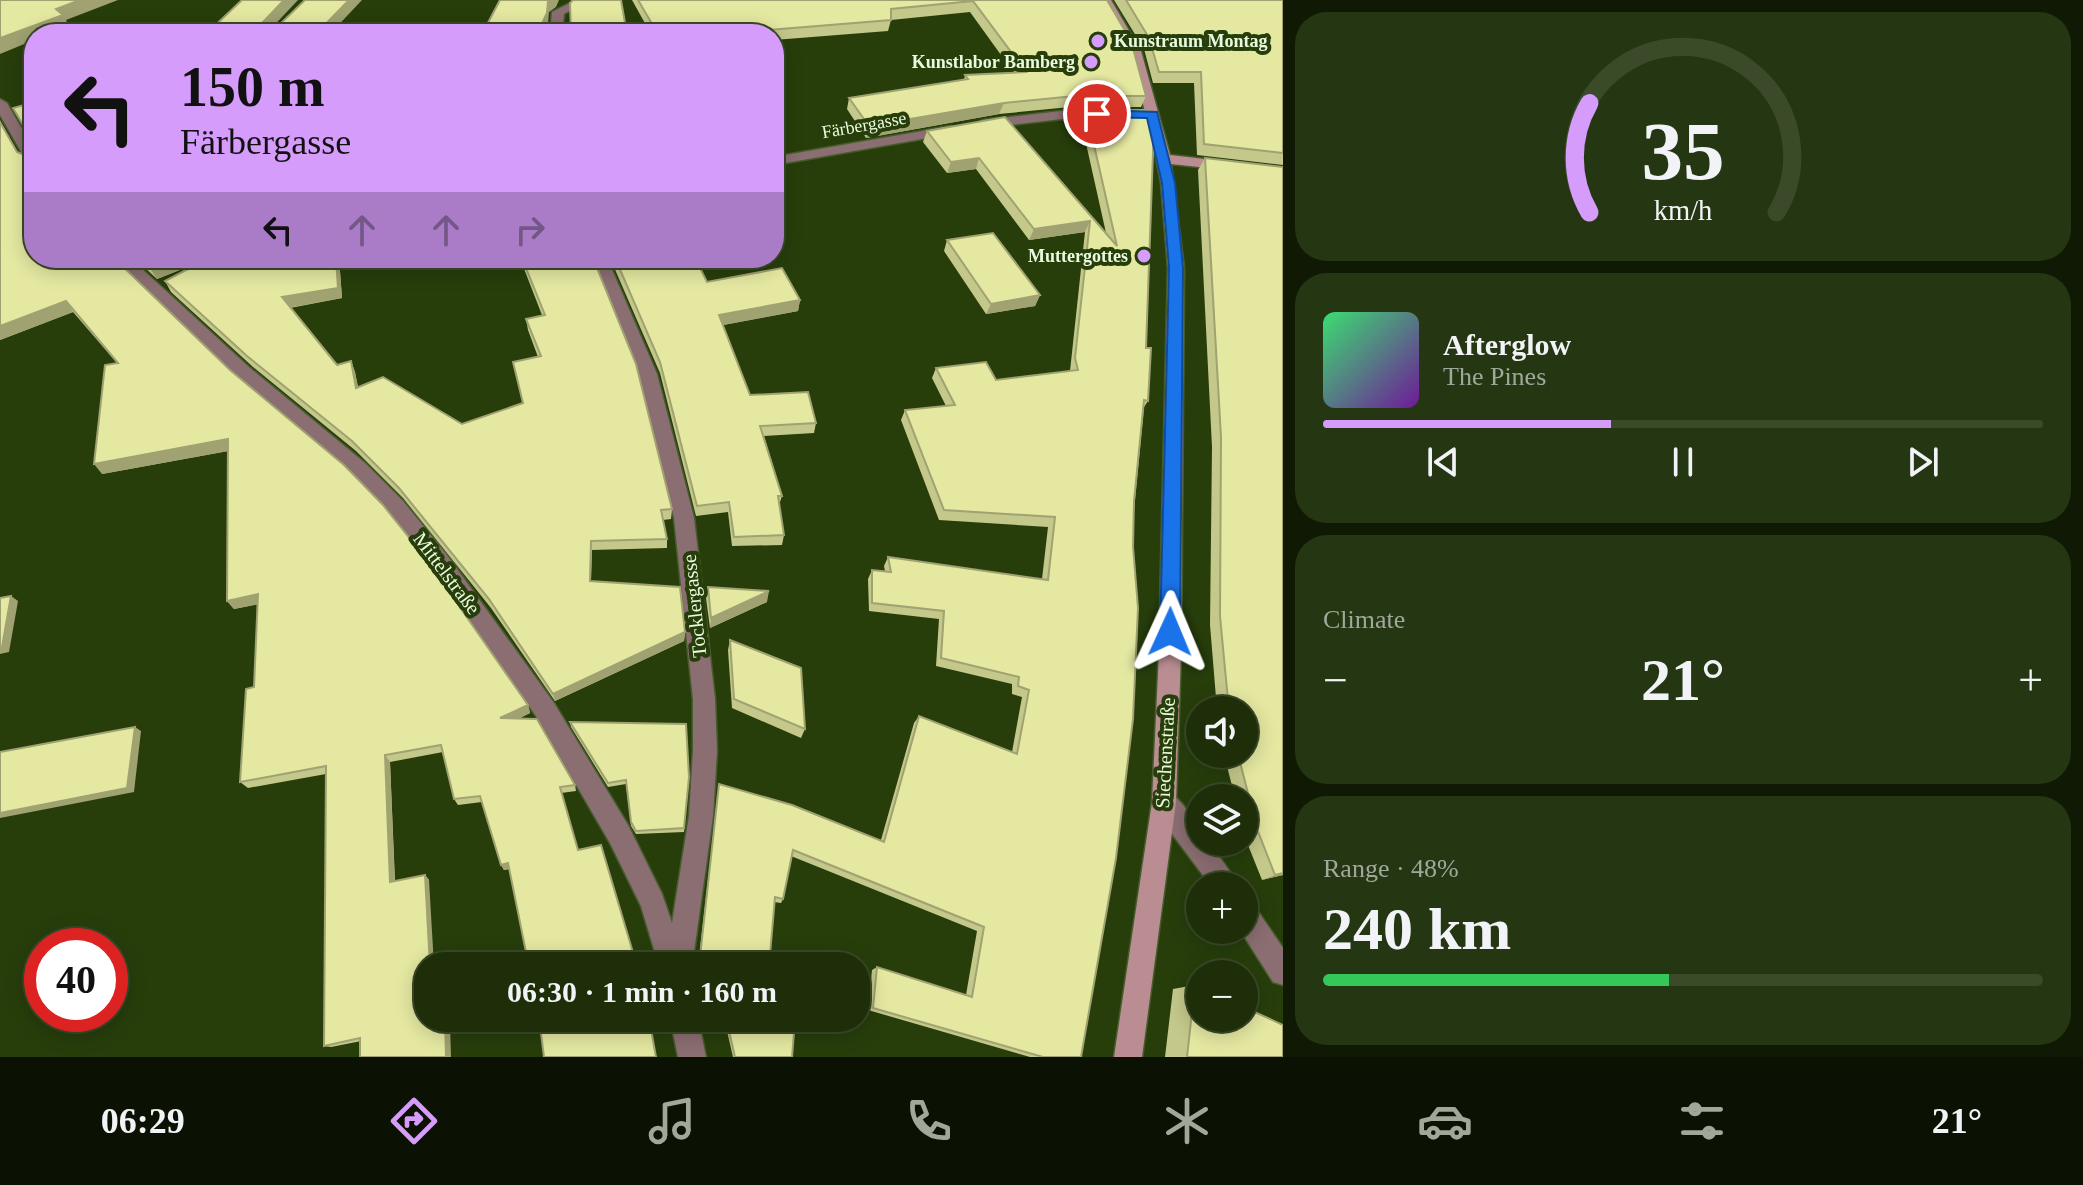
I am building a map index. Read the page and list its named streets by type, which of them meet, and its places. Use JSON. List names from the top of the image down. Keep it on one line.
{"streets":{"street":["Färbergasse","Mittelstraße","Tocklergasse","Siechenstraße"]},"crossings":[["Färbergasse","Siechenstraße"]],"places":["Kunstraum Montag","Kunstlabor Bamberg","Muttergottes"],"page":{"turn":["150 m","Färbergasse"],"song":["Afterglow","The Pines"],"tile":["Climate",["Range · 48%","240 km"]],"heat":["−","21°","+"],"map_buttons":["+","−"],"limit":"40","trip":"06:30 · 1 min · 160 m","tabs":["06:29","21°"],"gauge":["35","km/h"]}}
